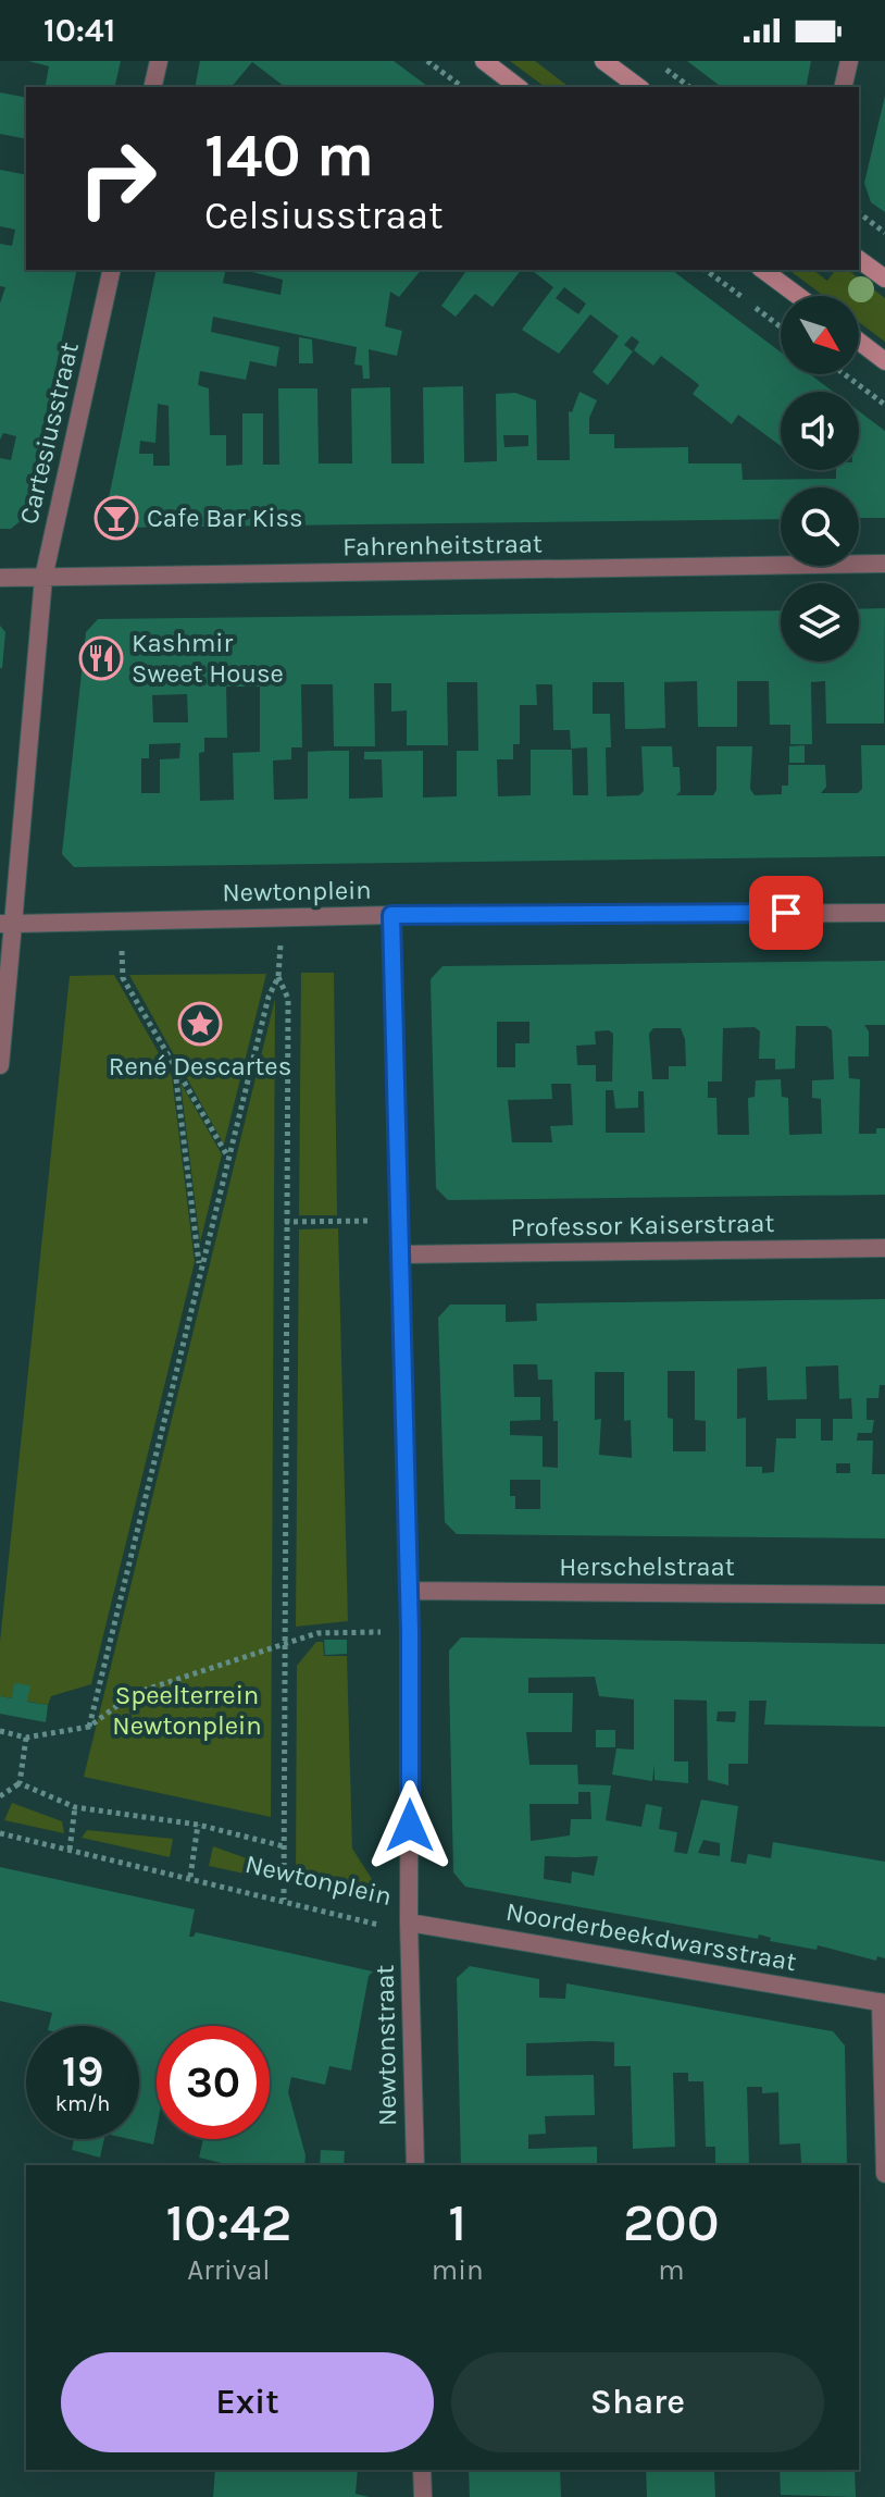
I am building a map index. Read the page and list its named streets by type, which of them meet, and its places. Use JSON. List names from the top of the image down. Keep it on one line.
{"streets":{"street":["Cartesiusstraat","Fahrenheitstraat","Newtonplein","Professor Kaiserstraat","Herschelstraat","Noorderbeekdwarsstraat","Newtonstraat"]},"crossings":[["Cartesiusstraat","Fahrenheitstraat"],["Cartesiusstraat","Newtonplein"],["Newtonplein","Professor Kaiserstraat"],["Newtonplein","Herschelstraat"],["Newtonplein","Noorderbeekdwarsstraat"],["Newtonplein","Newtonstraat"],["Noorderbeekdwarsstraat","Newtonstraat"]],"parks":["Speelterrein Newtonplein"],"places":{"bar":["Cafe Bar Kiss"],"restaurant":["Kashmir Sweet House"],"place":["René Descartes"]},"north":"bottom right","page":{"status":"10:41","turn":["140 m","Celsiusstraat"],"speed":"19 km/h","limit":"30","eta":["10:42","Arrival","1","min","200","m"],"buttons":["Exit","Share"]}}
